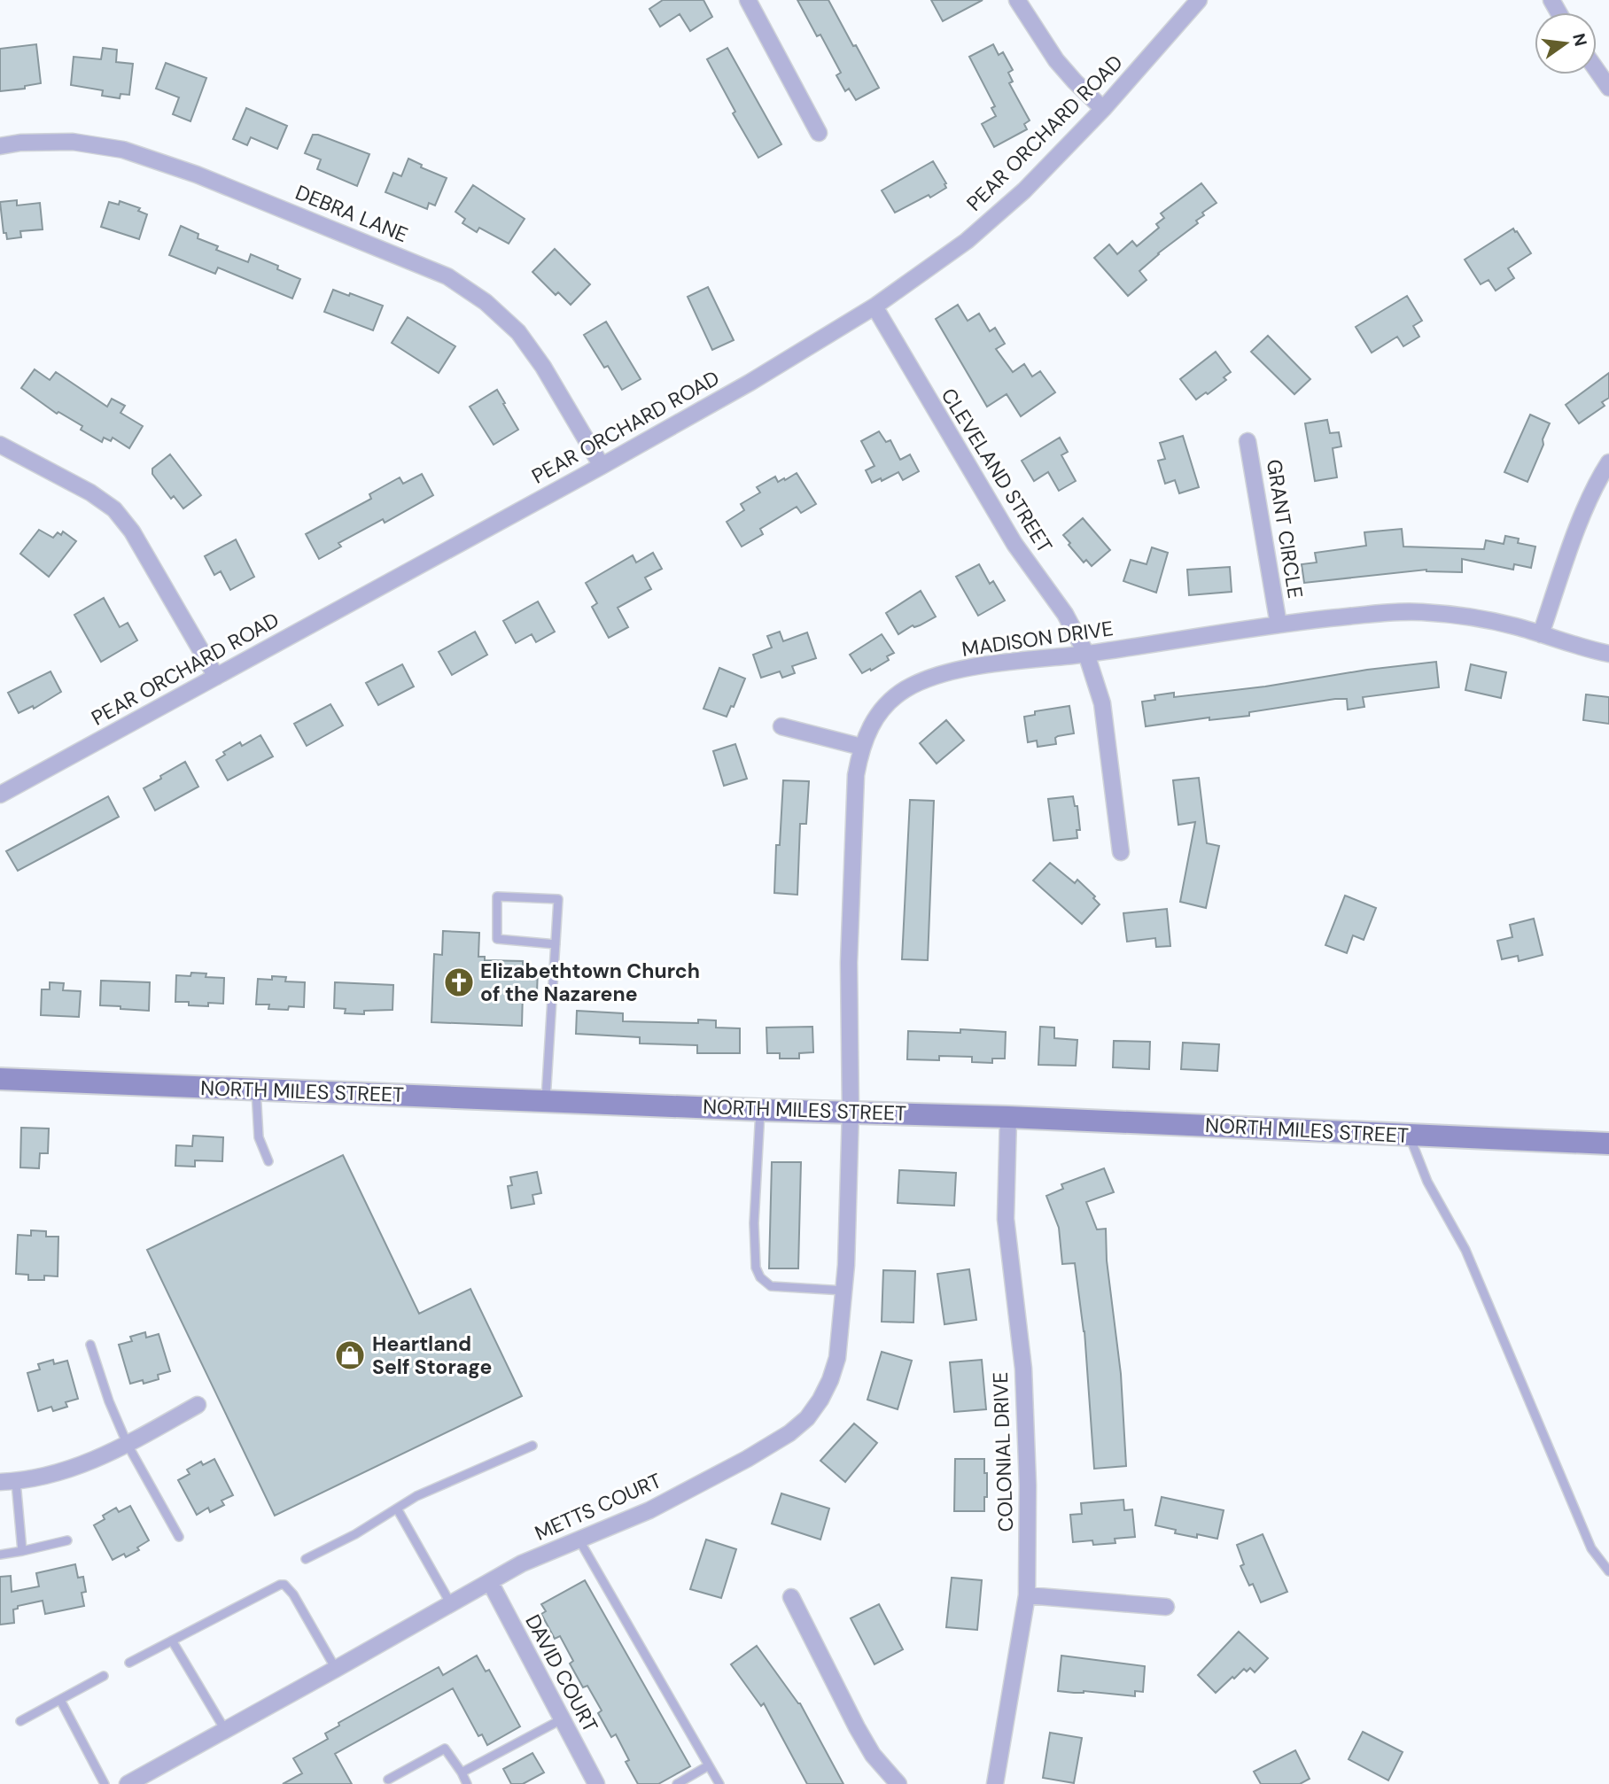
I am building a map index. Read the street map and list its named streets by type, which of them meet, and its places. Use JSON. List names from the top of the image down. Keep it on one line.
{"streets":{"main road":["NORTH MILES STREET"],"street":["PEAR ORCHARD ROAD","DEBRA LANE","CLEVELAND STREET","GRANT CIRCLE","MADISON DRIVE","COLONIAL DRIVE","METTS COURT","DAVID COURT"]},"crossings":[["PEAR ORCHARD ROAD","DEBRA LANE"],["PEAR ORCHARD ROAD","CLEVELAND STREET"],["CLEVELAND STREET","MADISON DRIVE"],["GRANT CIRCLE","MADISON DRIVE"],["MADISON DRIVE","NORTH MILES STREET"],["MADISON DRIVE","METTS COURT"],["NORTH MILES STREET","COLONIAL DRIVE"],["NORTH MILES STREET","METTS COURT"],["METTS COURT","DAVID COURT"]],"places":{"church":["Elizabethtown Church of the Nazarene"],"shop":["Heartland Self Storage"]},"north":"right"}
